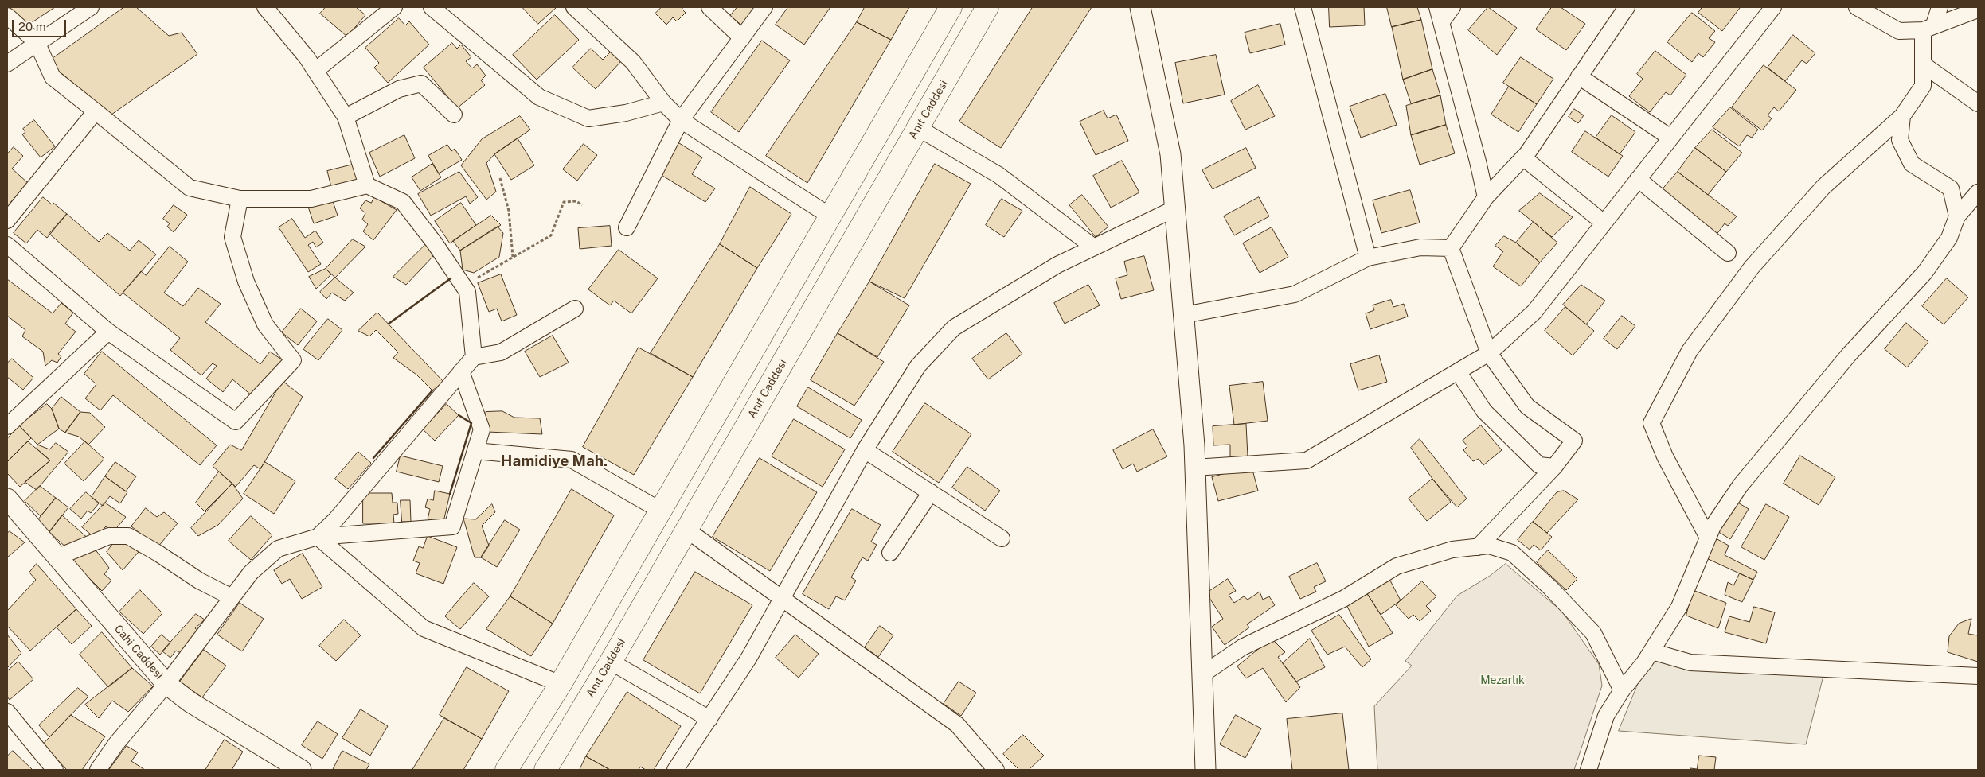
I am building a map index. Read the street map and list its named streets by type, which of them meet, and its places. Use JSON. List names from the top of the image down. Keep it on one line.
{"streets":{"main road":["Anıt Caddesi"],"street":["Cahi Caddesi"]},"districts":["Hamidiye Mah."],"parks":["Mezarlık"],"scale_bar":"20 m"}
